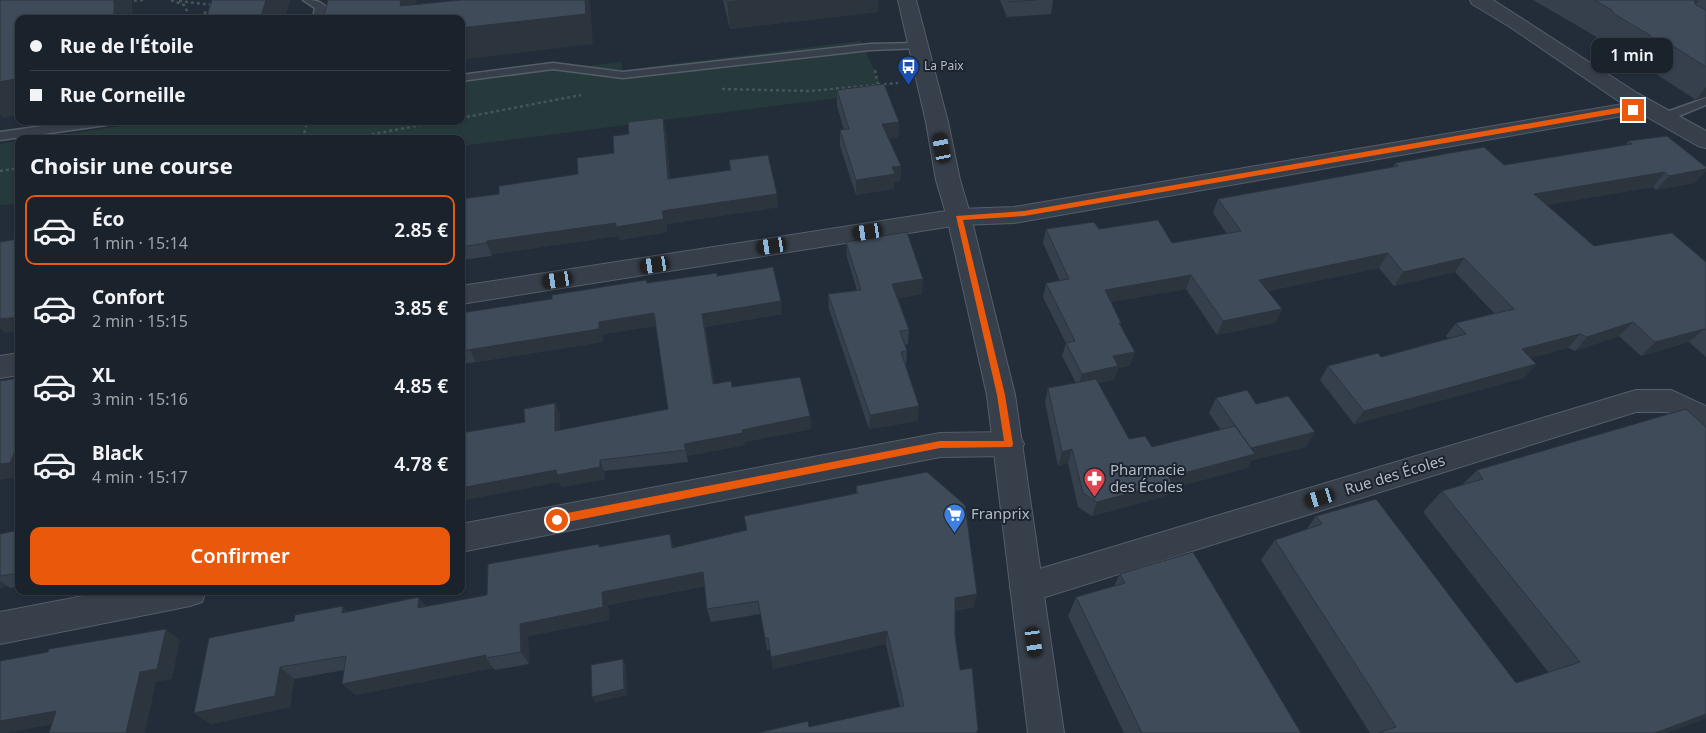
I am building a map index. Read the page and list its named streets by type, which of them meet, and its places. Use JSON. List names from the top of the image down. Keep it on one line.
{"streets":{"street":["Rue des Écoles"]},"places":{"bus stop":["La Paix"],"pharmacy":["Pharmacie des Écoles"],"supermarket":["Franprix"]},"page":{"banner":["Rue de l'Étoile","Rue Corneille"],"bubble":"1 min","heading":"Choisir une course","list":[{"name":"Éco","note":"1 min · 15:14","value":"2.85 €"},{"name":"Confort","note":"2 min · 15:15","value":"3.85 €"},{"name":"XL","note":"3 min · 15:16","value":"4.85 €"},{"name":"Black","note":"4 min · 15:17","value":"4.78 €"}],"buttons":"Confirmer"}}
